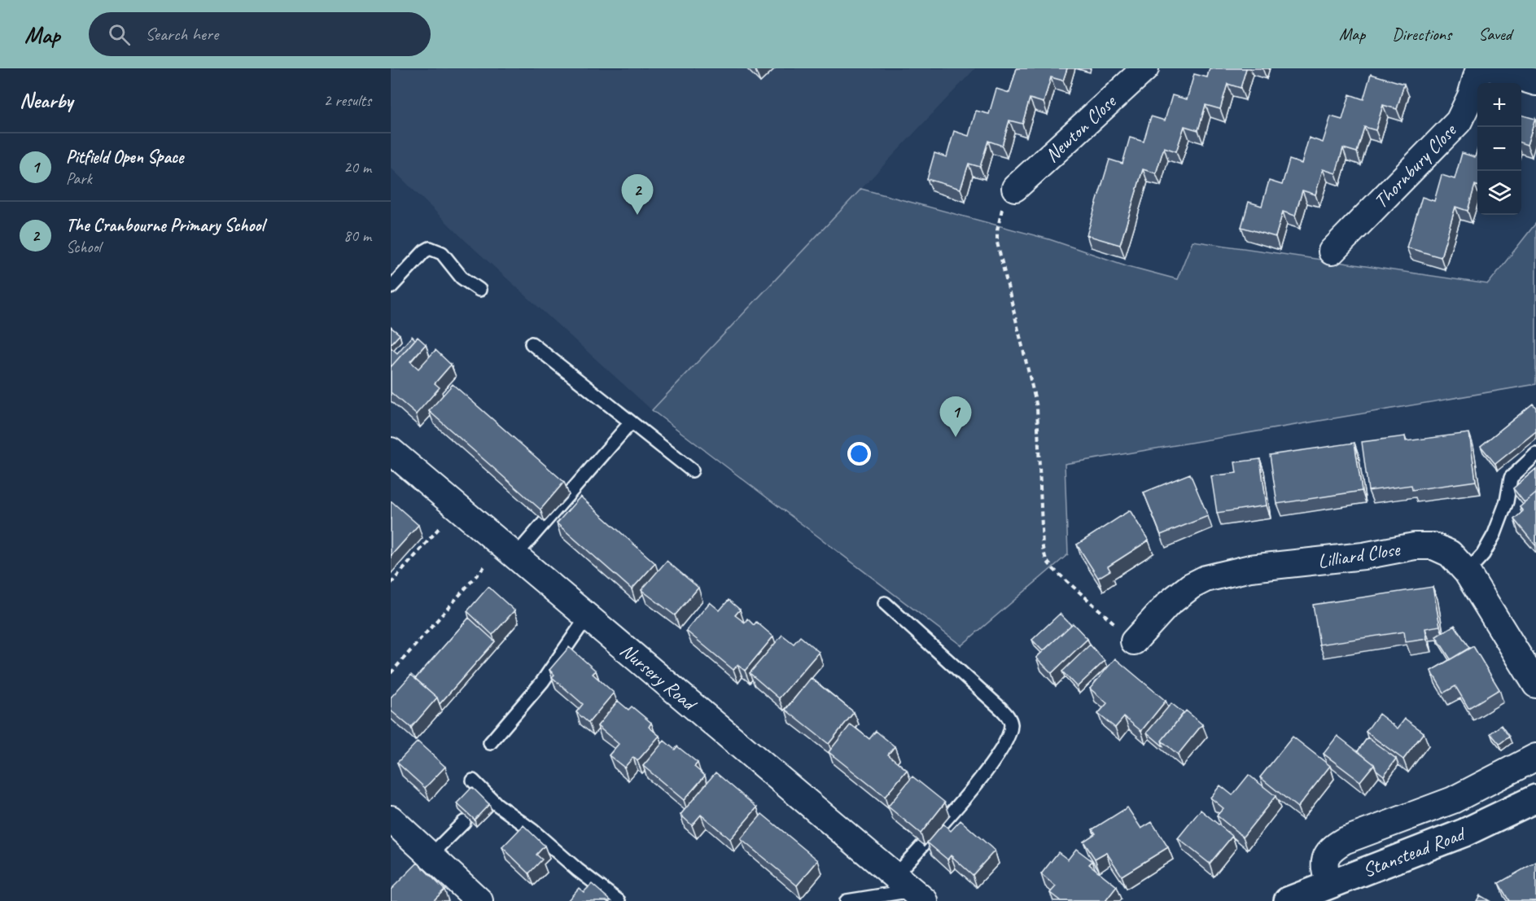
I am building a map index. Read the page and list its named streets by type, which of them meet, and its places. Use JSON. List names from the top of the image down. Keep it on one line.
{"streets":{"street":["Newton Close","Thornbury Close","Lilliard Close","Nursery Road","Stanstead Road"]},"page":{"header":"Map","search":"Search here","nav":["Map","Directions","Saved"],"heading":["Nearby","2 results"],"map_buttons":["+","−"],"list":[{"mark":"1","name":"Pitfield Open Space","note":"Park","value":"20 m"},{"mark":"2","name":"The Cranbourne Primary School","note":"School","value":"80 m"}],"pins":["2","1"]}}
